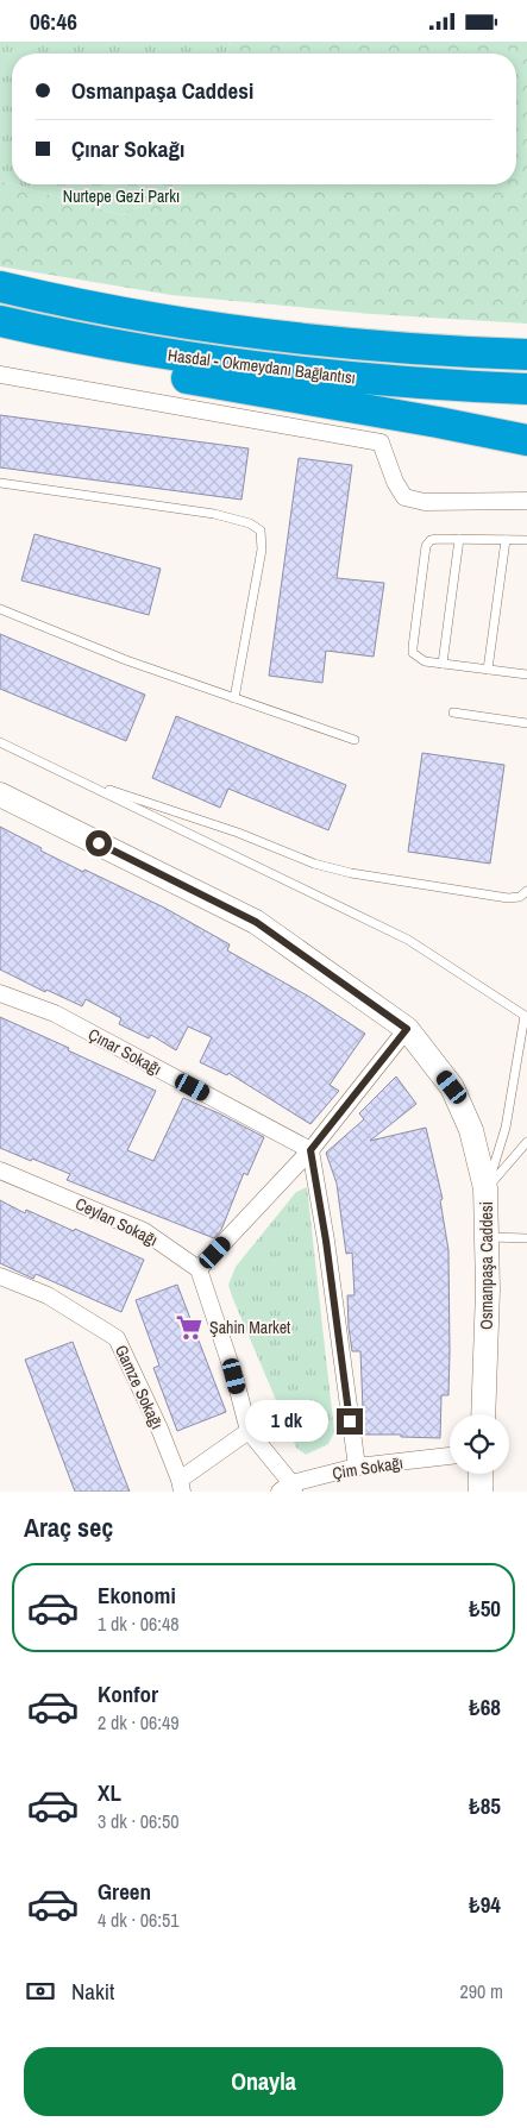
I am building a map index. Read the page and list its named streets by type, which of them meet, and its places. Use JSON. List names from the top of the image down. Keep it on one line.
{"streets":{"highway":["Hasdal - Okmeydanı Bağlantısı"],"main road":["Osmanpaşa Caddesi"],"street":["Çınar Sokağı","Ceylan Sokağı","Gamze Sokağı","Çim Sokağı"]},"parks":["Nurtepe Gezi Parkı"],"places":{"supermarket":["Şahin Market"]},"page":{"status":"06:46","banner":["Osmanpaşa Caddesi","Çınar Sokağı"],"bubble":"1 dk","heading":"Araç seç","list":[{"name":"Ekonomi","note":"1 dk · 06:48","value":"₺50"},{"name":"Konfor","note":"2 dk · 06:49","value":"₺68"},{"name":"XL","note":"3 dk · 06:50","value":"₺85"},{"name":"Green","note":"4 dk · 06:51","value":"₺94"}],"pay":["Nakit","290 m"],"buttons":"Onayla"}}
